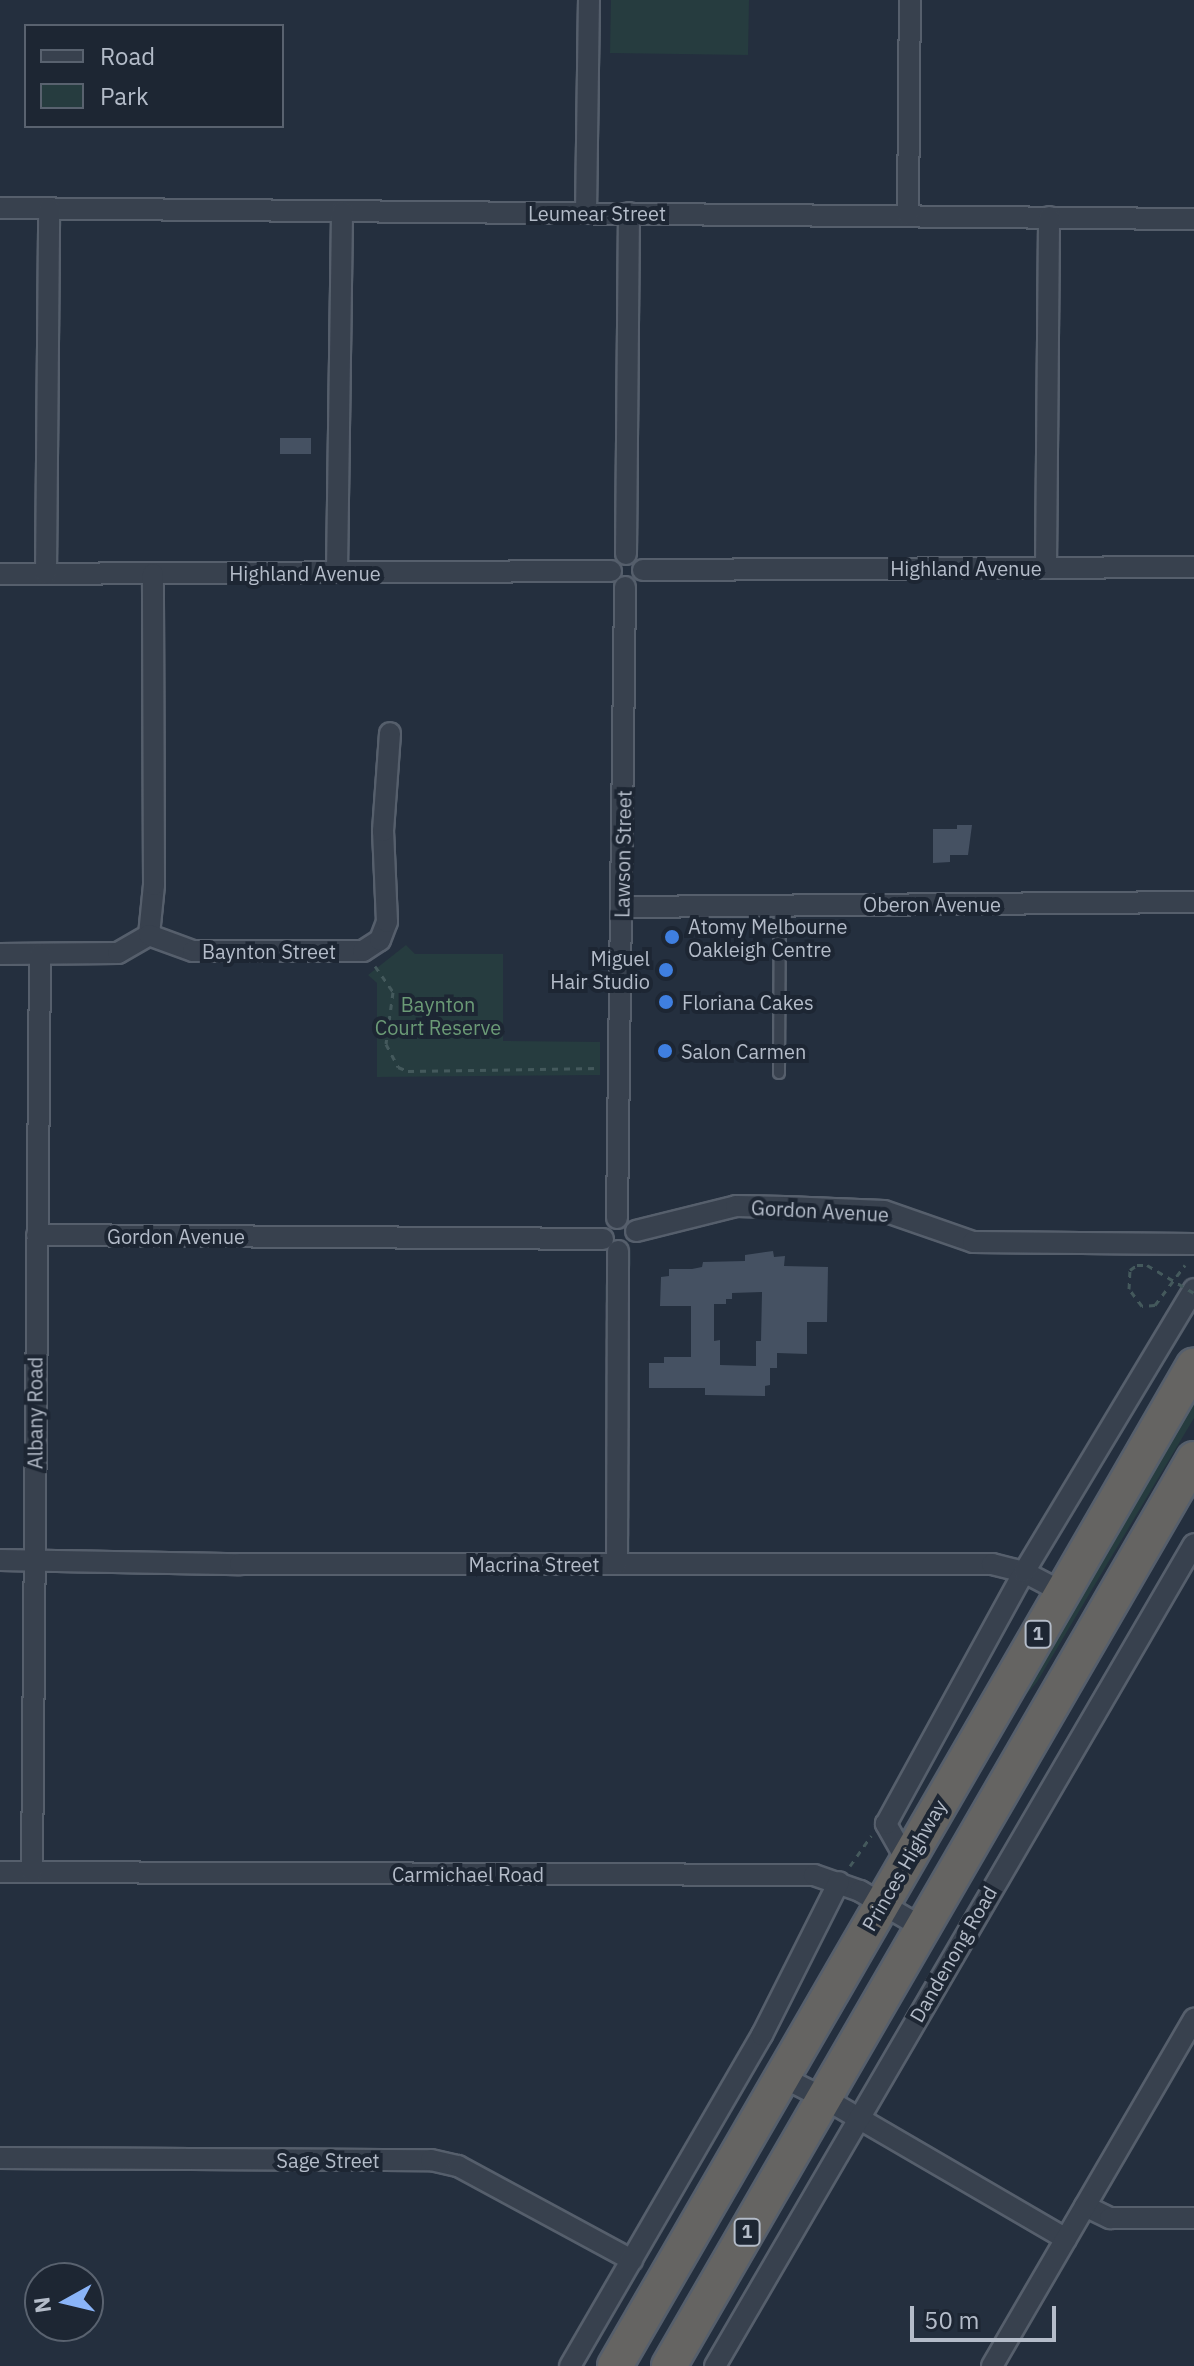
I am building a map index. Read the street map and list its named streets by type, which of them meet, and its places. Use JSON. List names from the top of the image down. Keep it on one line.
{"streets":{"highway":["1","Princes Highway"],"street":["Leumear Street","Highland Avenue","Lawson Street","Oberon Avenue","Baynton Street","Gordon Avenue","Albany Road","Macrina Street","Carmichael Road","Dandenong Road","Sage Street"]},"crossings":[["Highland Avenue","Lawson Street"],["Lawson Street","Oberon Avenue"],["Lawson Street","Gordon Avenue"],["Gordon Avenue","Albany Road"],["Albany Road","Macrina Street"],["Albany Road","Carmichael Road"],["Macrina Street","Princes Highway"],["1","Carmichael Road"],["Princes Highway","Carmichael Road"]],"parks":["Baynton Court Reserve"],"places":["Atomy Melbourne Oakleigh Centre","Miguel Hair Studio","Floriana Cakes","Salon Carmen"],"legend":["Road","Park"],"scale_bar":"50 m","north":"left"}
